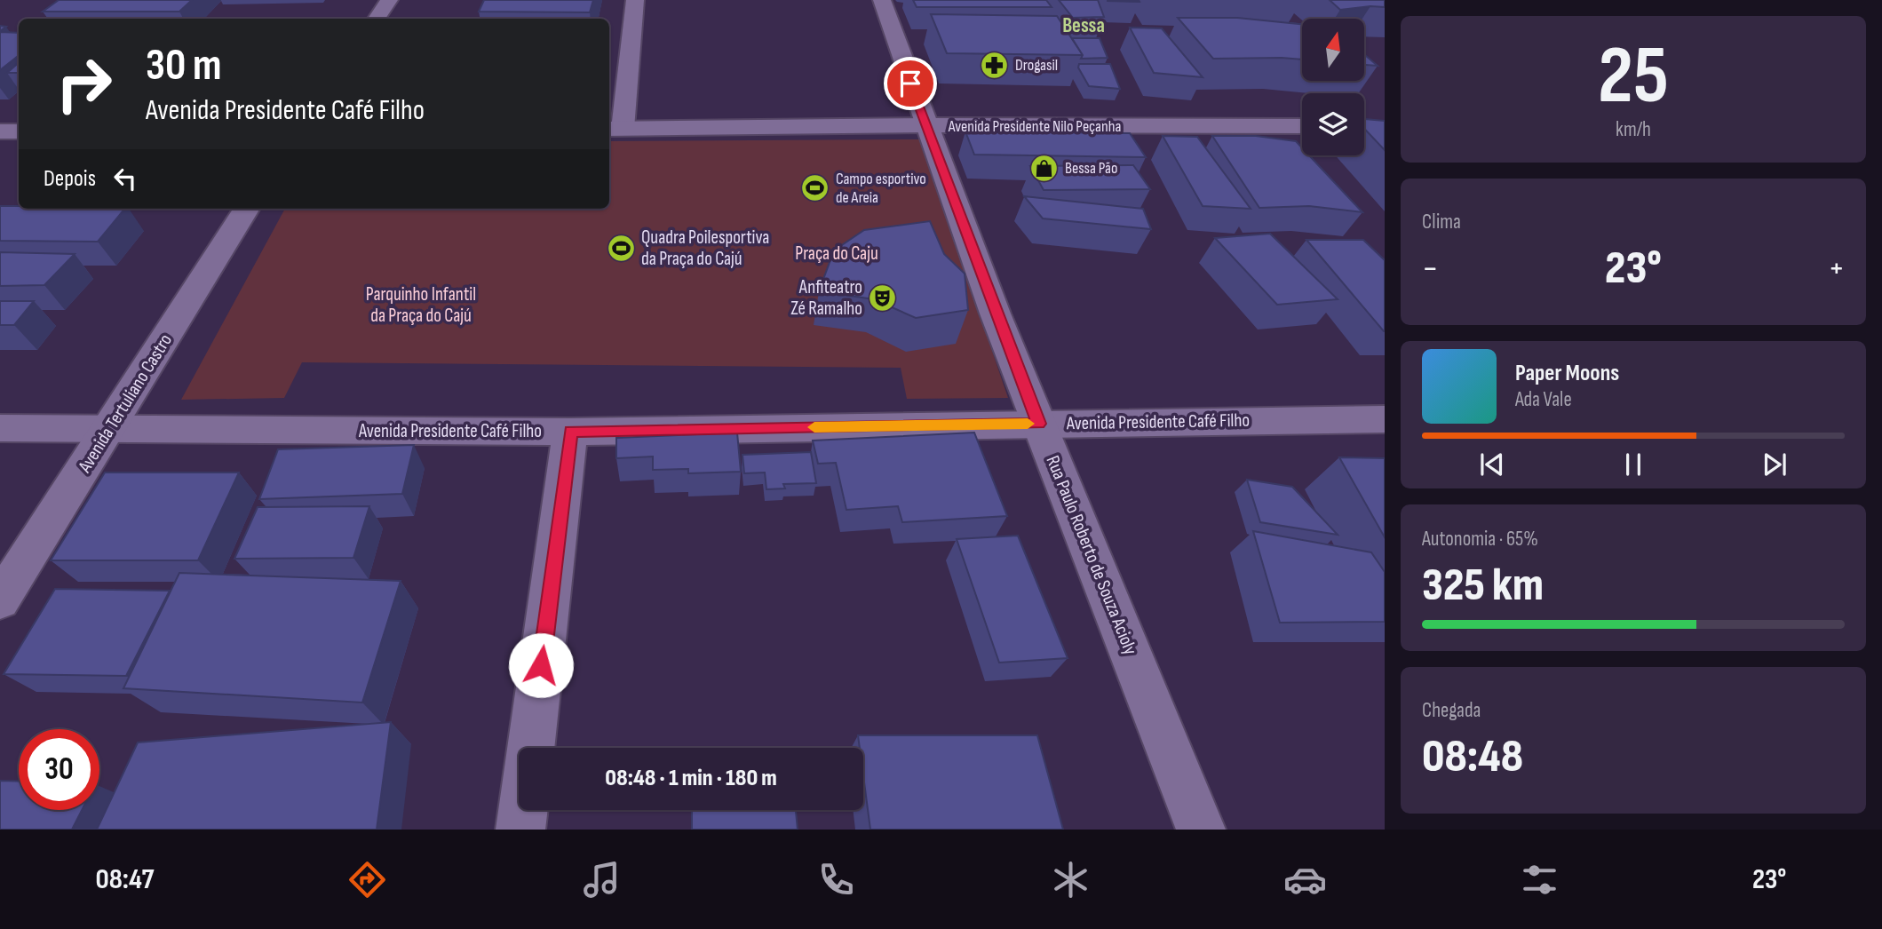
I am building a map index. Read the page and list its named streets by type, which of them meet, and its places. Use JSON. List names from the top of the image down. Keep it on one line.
{"streets":{"street":["Avenida Presidente Nilo Peçanha","Avenida Tertuliano Castro","Avenida Presidente Café Filho","Rua Paulo Roberto de Souza Acioly"]},"crossings":[["Avenida Presidente Nilo Peçanha","Rua Paulo Roberto de Souza Acioly"],["Avenida Tertuliano Castro","Avenida Presidente Café Filho"],["Avenida Presidente Café Filho","Rua Paulo Roberto de Souza Acioly"]],"districts":["Bessa"],"parks":["Praça do Caju","Parquinho Infantil da Praça do Cajú"],"places":{"pharmacy":["Drogasil"],"shop":["Bessa Pão"],"sports":["Campo esportivo de Areia","Quadra Poilesportiva da Praça do Cajú"],"theatre":["Anfiteatro Zé Ramalho"]},"north":"top","page":{"tile":[["25","km/h"],"Clima",["Autonomia · 65%","325 km"],["Chegada","08:48"]],"turn":["30 m","Avenida Presidente Café Filho"],"then":"Depois","heat":["−","23°","+"],"song":["Paper Moons","Ada Vale"],"limit":"30","trip":"08:48 · 1 min · 180 m","tabs":["08:47","23°"]}}
